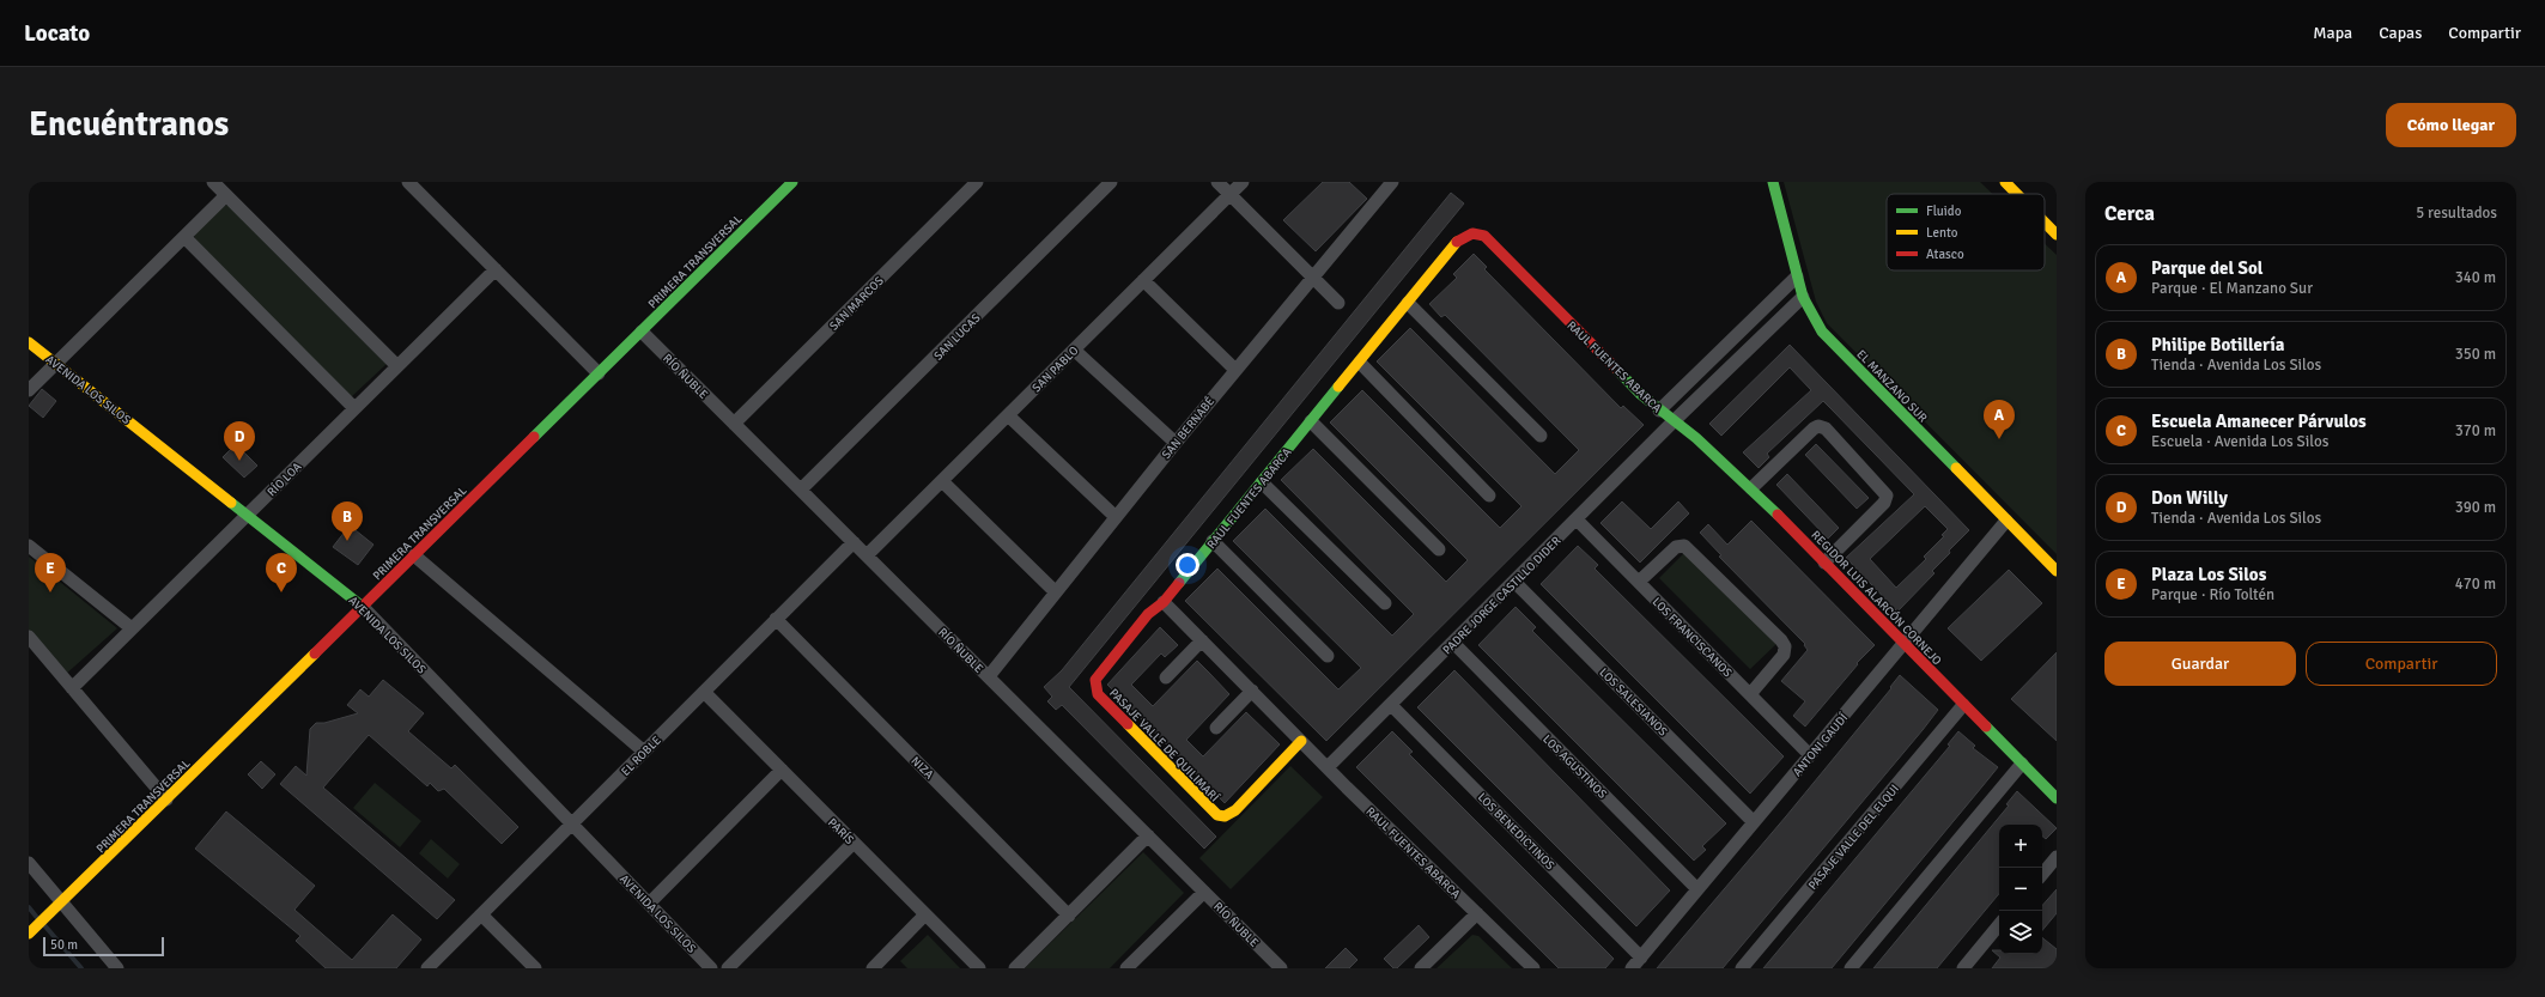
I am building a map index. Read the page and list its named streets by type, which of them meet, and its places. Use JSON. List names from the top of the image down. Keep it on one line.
{"streets":{"street":["PRIMERA TRANSVERSAL","SAN MARCOS","SAN LUCAS","RAUL FUENTES ABARCA","SAN PABLO","RÍO ÑUBLE","EL MANZANO SUR","AVENIDA LOS SILOS","SAN BERNABÉ","RÍO LOA","PADRE JORGE CASTILLO DIDER","REGIDOR LUIS ALARCÓN CORNEJO","LOS FRANCISCANOS","LOS SALESIANOS","PASAJE VALLE DE QUILIMARÍ","ANTONI GAUDÍ","EL ROBLE","LOS AGUSTINOS","NIZA","PARÍS","LOS BENEDICTINOS","PASAJE VALLE DEL ELQUI"]},"crossings":[["PRIMERA TRANSVERSAL","RÍO ÑUBLE"],["PRIMERA TRANSVERSAL","AVENIDA LOS SILOS"],["SAN MARCOS","RÍO ÑUBLE"],["SAN LUCAS","RÍO ÑUBLE"],["RAUL FUENTES ABARCA","PADRE JORGE CASTILLO DIDER"],["RAUL FUENTES ABARCA","REGIDOR LUIS ALARCÓN CORNEJO"],["RAUL FUENTES ABARCA","PASAJE VALLE DE QUILIMARÍ"],["SAN PABLO","RÍO ÑUBLE"],["RÍO ÑUBLE","SAN BERNABÉ"],["RÍO ÑUBLE","EL ROBLE"],["EL MANZANO SUR","PADRE JORGE CASTILLO DIDER"],["EL MANZANO SUR","ANTONI GAUDÍ"],["AVENIDA LOS SILOS","RÍO LOA"],["AVENIDA LOS SILOS","EL ROBLE"],["PADRE JORGE CASTILLO DIDER","REGIDOR LUIS ALARCÓN CORNEJO"],["PADRE JORGE CASTILLO DIDER","LOS FRANCISCANOS"],["PADRE JORGE CASTILLO DIDER","LOS SALESIANOS"],["PADRE JORGE CASTILLO DIDER","LOS AGUSTINOS"],["PADRE JORGE CASTILLO DIDER","LOS BENEDICTINOS"],["REGIDOR LUIS ALARCÓN CORNEJO","ANTONI GAUDÍ"],["REGIDOR LUIS ALARCÓN CORNEJO","PASAJE VALLE DEL ELQUI"],["LOS FRANCISCANOS","ANTONI GAUDÍ"],["LOS SALESIANOS","ANTONI GAUDÍ"],["ANTONI GAUDÍ","LOS AGUSTINOS"],["ANTONI GAUDÍ","LOS BENEDICTINOS"],["EL ROBLE","NIZA"],["EL ROBLE","PARÍS"]],"legend":["Fluido","Lento","Atasco"],"scale_bar":"50 m","page":{"header":"Locato","nav":["Mapa","Capas","Compartir"],"buttons":["Cómo llegar",["Guardar","Compartir"]],"title":"Encuéntranos","heading":["Cerca","5 resultados"],"list":[{"mark":"A","name":"Parque del Sol","note":"Parque · El Manzano Sur","value":"340 m"},{"mark":"B","name":"Philipe Botillería","note":"Tienda · Avenida Los Silos","value":"350 m"},{"mark":"C","name":"Escuela Amanecer Párvulos","note":"Escuela · Avenida Los Silos","value":"370 m"},{"mark":"D","name":"Don Willy","note":"Tienda · Avenida Los Silos","value":"390 m"},{"mark":"E","name":"Plaza Los Silos","note":"Parque · Río Toltén","value":"470 m"}],"pins":["A","D","B","C","E"],"map_buttons":["+","−"],"scale":"50 m"}}
